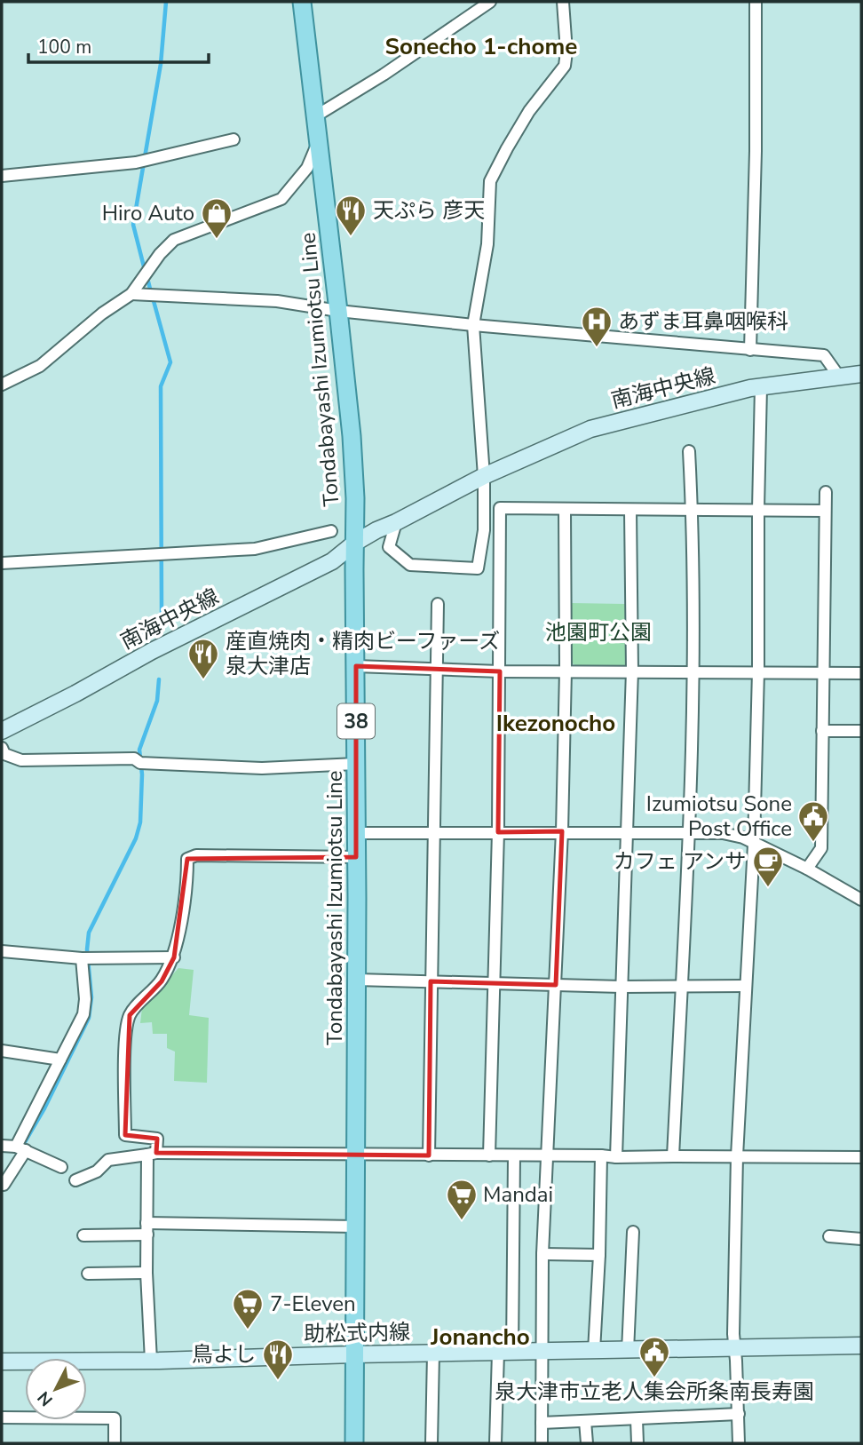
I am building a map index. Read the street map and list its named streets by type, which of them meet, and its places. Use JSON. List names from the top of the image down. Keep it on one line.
{"streets":{"main road":["Tondabayashi Izumiotsu Line","38"],"street":["南海中央線","助松式内線"]},"crossings":[["Tondabayashi Izumiotsu Line","南海中央線"],["Tondabayashi Izumiotsu Line","助松式内線"]],"districts":["Sonecho 1-chome","Ikezonocho","Jonancho"],"parks":["池園町公園"],"places":{"restaurant":["天ぷら 彦天","産直焼肉・精肉ビーファーズ 泉大津店","鳥よし"],"shop":["Hiro Auto"],"hospital":["あずま耳鼻咽喉科"],"public building":["Izumiotsu Sone Post Office","泉大津市立老人集会所条南長寿園"],"cafe":["カフェ アンサ"],"supermarket":["Mandai","7-Eleven"]},"scale_bar":"100 m","north":"bottom left"}
